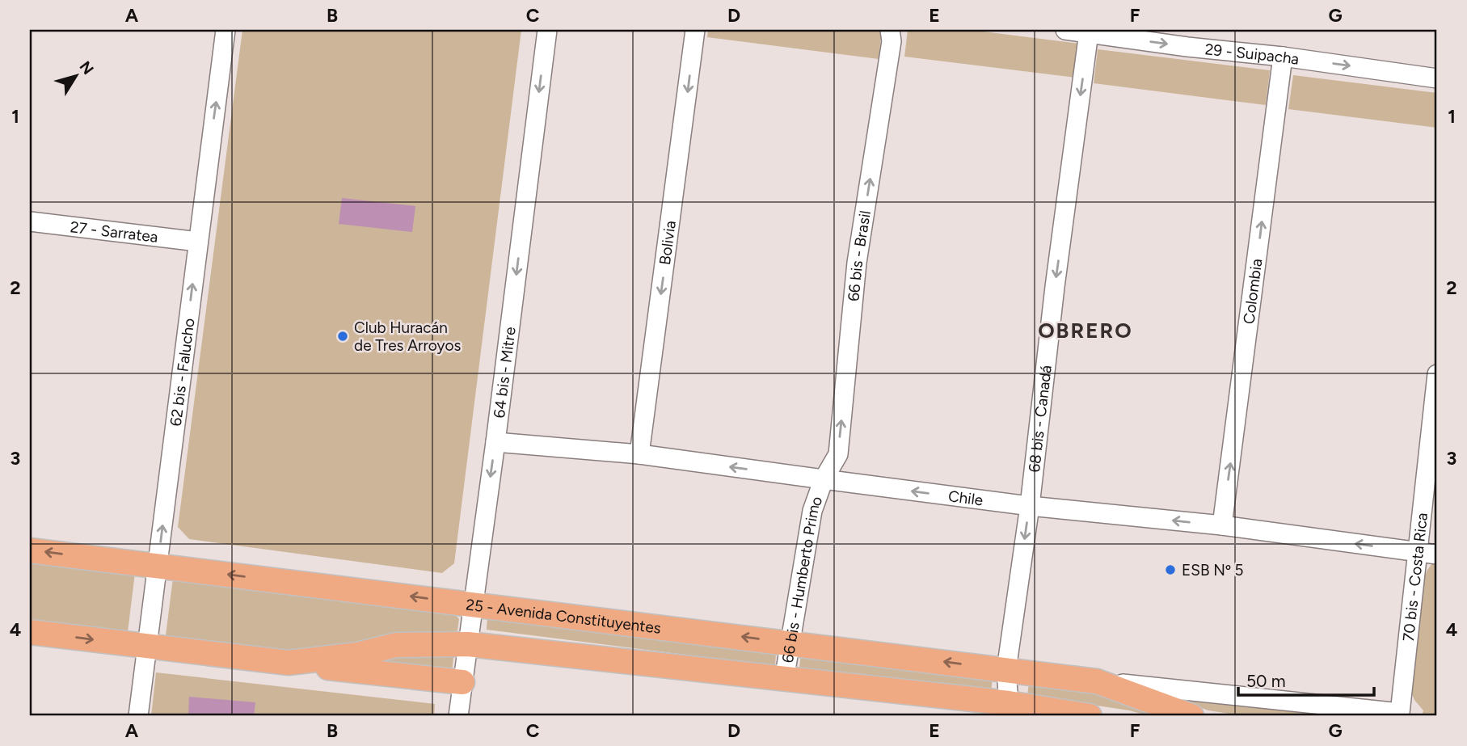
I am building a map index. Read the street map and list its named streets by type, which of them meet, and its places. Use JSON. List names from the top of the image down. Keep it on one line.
{"streets":{"main road":["25 - Avenida Constituyentes"],"street":["29 - Suipacha","27 - Sarratea","Bolivia","66 bis - Brasil","Colombia","62 bis - Falucho","64 bis - Mitre","68 bis - Canadá","Chile","70 bis - Costa Rica","66 bis - Humberto Primo"]},"crossings":[["29 - Suipacha","Colombia"],["29 - Suipacha","68 bis - Canadá"],["27 - Sarratea","62 bis - Falucho"],["Bolivia","Chile"],["66 bis - Brasil","Chile"],["66 bis - Brasil","66 bis - Humberto Primo"],["Colombia","Chile"],["62 bis - Falucho","25 - Avenida Constituyentes"],["64 bis - Mitre","Chile"],["64 bis - Mitre","25 - Avenida Constituyentes"],["68 bis - Canadá","Chile"],["68 bis - Canadá","25 - Avenida Constituyentes"],["Chile","70 bis - Costa Rica"],["Chile","66 bis - Humberto Primo"],["70 bis - Costa Rica","25 - Avenida Constituyentes"],["66 bis - Humberto Primo","25 - Avenida Constituyentes"]],"one_way":["29 - Suipacha","Bolivia","66 bis - Brasil","Colombia","62 bis - Falucho","64 bis - Mitre","68 bis - Canadá","Chile"],"districts":["OBRERO"],"places":["Club Huracán de Tres Arroyos","ESB Nº 5"],"scale_bar":"50 m","north":"top right","grid":{"columns":["A","B","C","D","E","F","G"],"rows":["1","2","3","4"]}}
